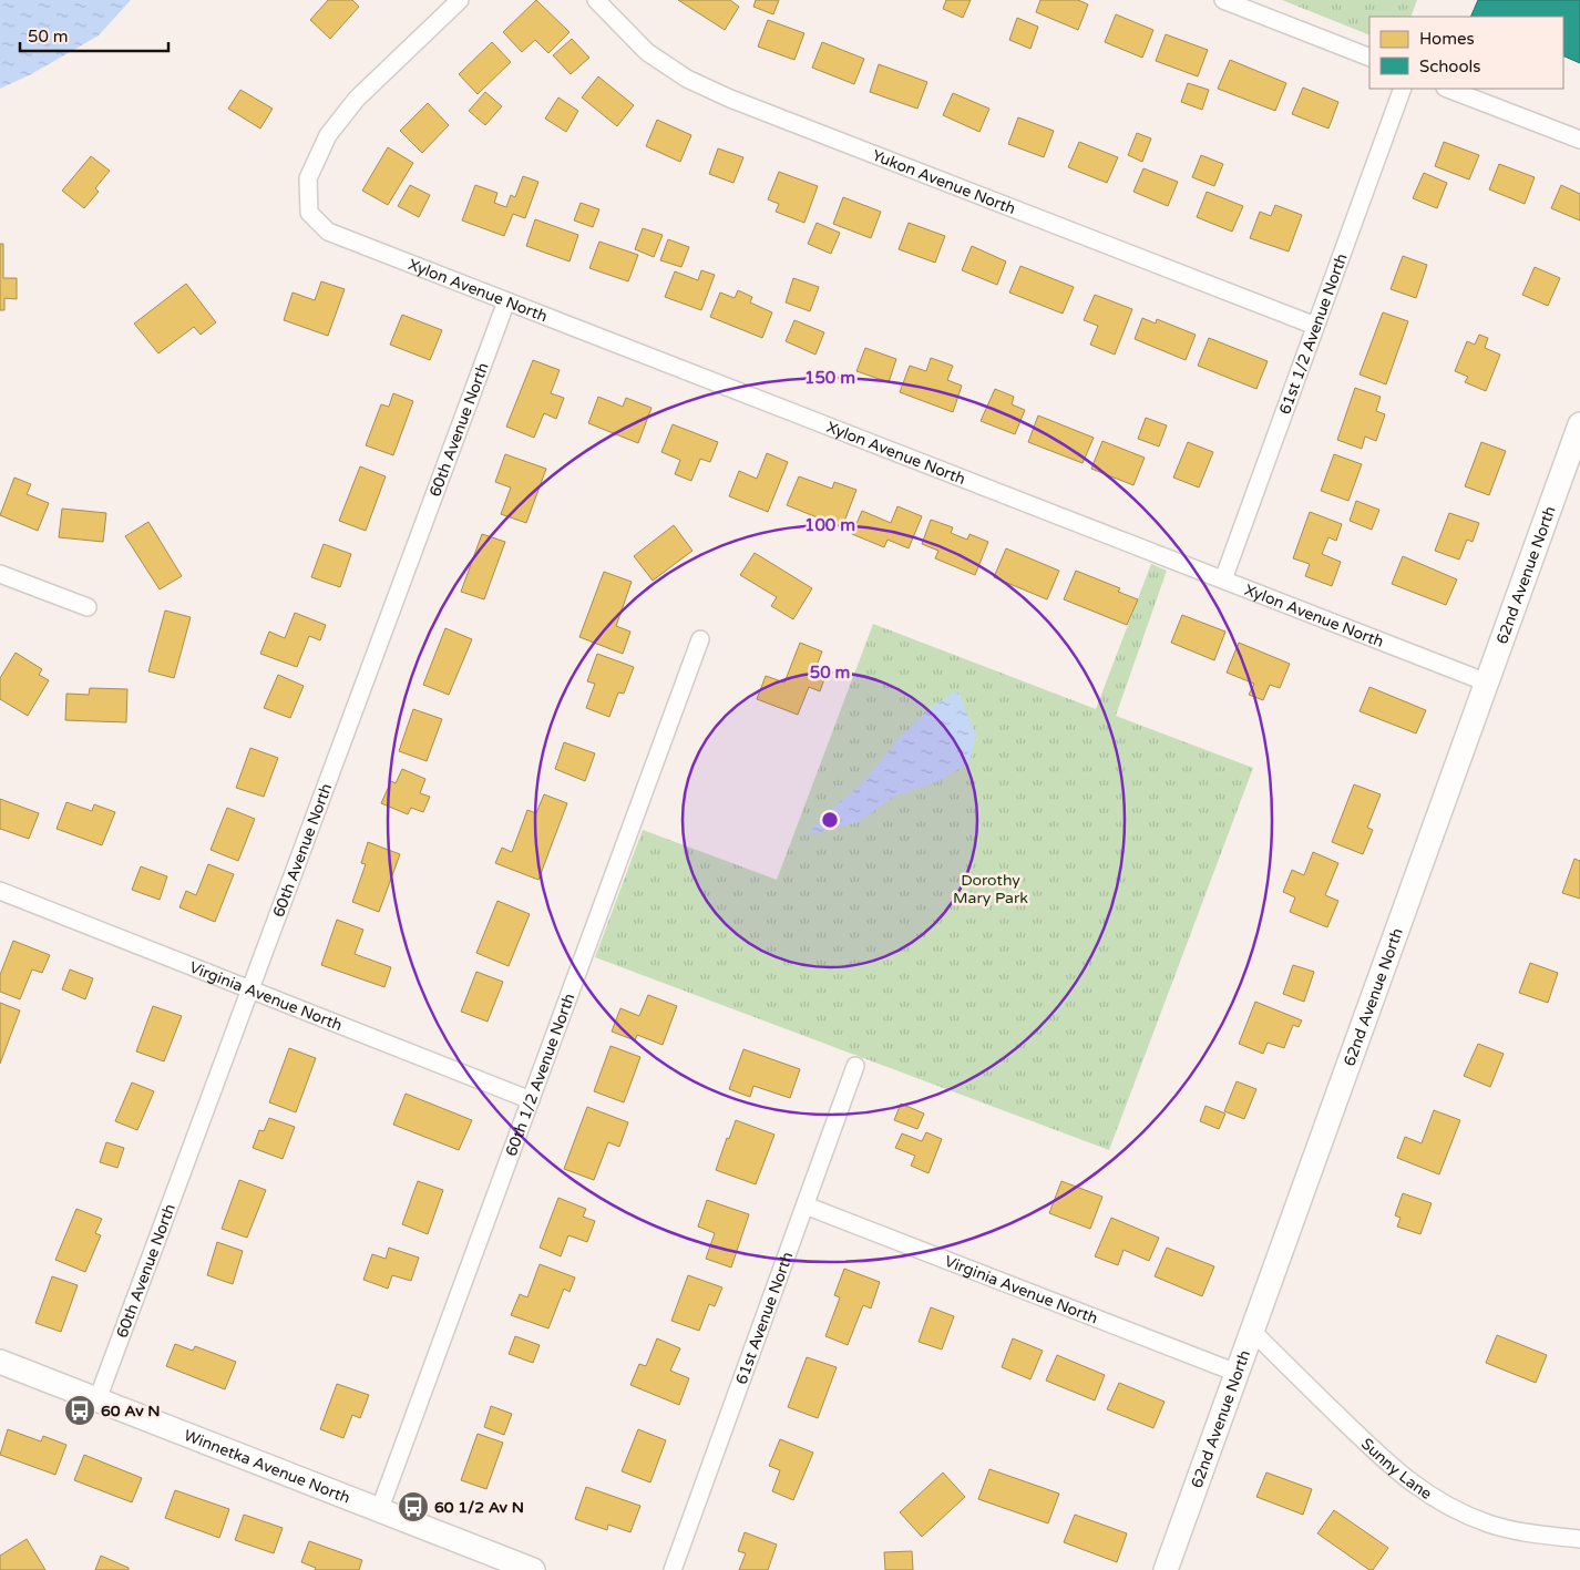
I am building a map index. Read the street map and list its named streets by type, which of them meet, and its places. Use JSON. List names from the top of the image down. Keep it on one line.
{"streets":{"street":["Yukon Avenue North","Xylon Avenue North","61st 1/2 Avenue North","60th Avenue North","62nd Avenue North","Virginia Avenue North","60th 1/2 Avenue North","61st Avenue North","Winnetka Avenue North","Sunny Lane"]},"crossings":[["Yukon Avenue North","61st 1/2 Avenue North"],["Xylon Avenue North","61st 1/2 Avenue North"],["Xylon Avenue North","60th Avenue North"],["Xylon Avenue North","62nd Avenue North"],["60th Avenue North","Virginia Avenue North"],["60th Avenue North","Winnetka Avenue North"],["62nd Avenue North","Virginia Avenue North"],["62nd Avenue North","Sunny Lane"],["Virginia Avenue North","60th 1/2 Avenue North"],["Virginia Avenue North","61st Avenue North"],["60th 1/2 Avenue North","Winnetka Avenue North"]],"parks":["Dorothy Mary Park"],"places":{"bus stop":["60 Av N","60 1/2 Av N"]},"legend":["Homes","Schools"],"scale_bar":"50 m","rings":["150 m","100 m","50 m"]}
